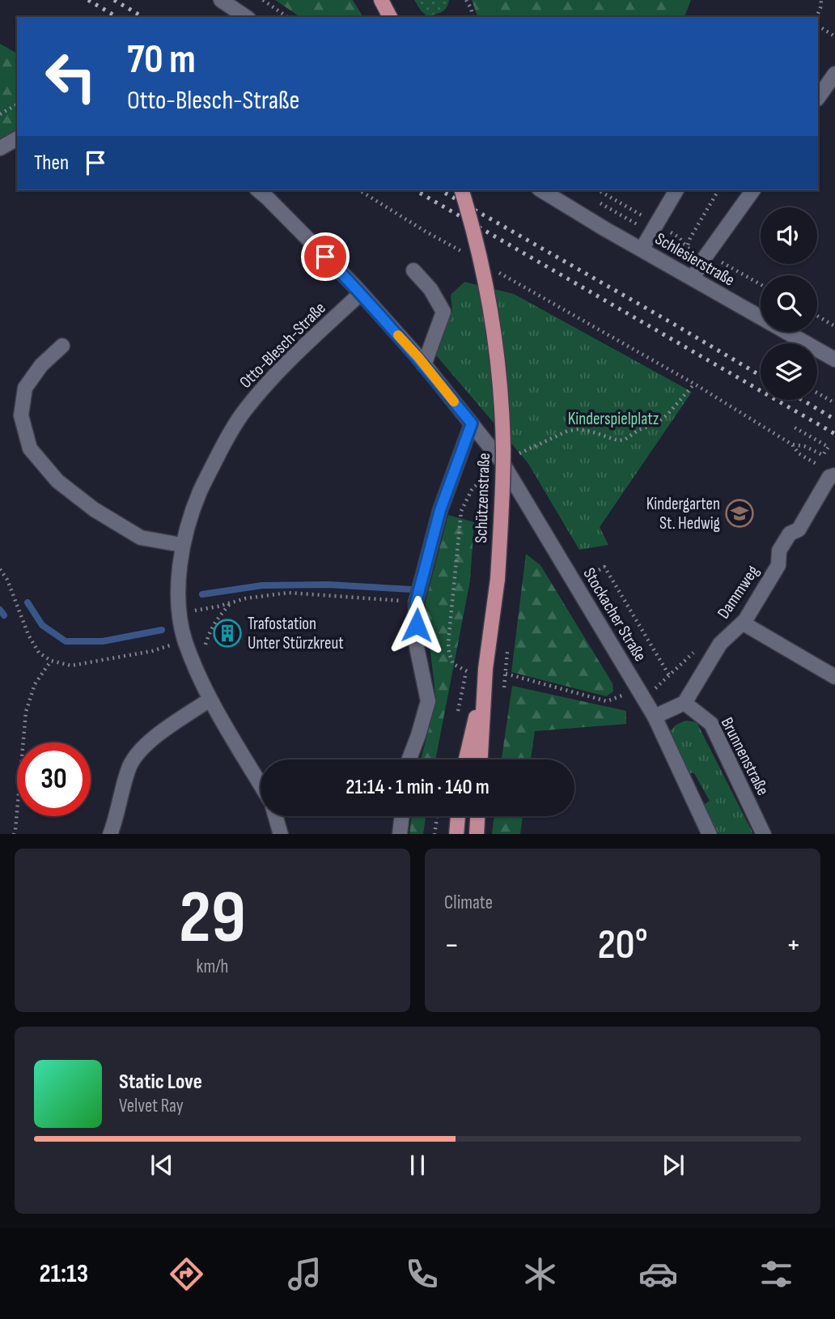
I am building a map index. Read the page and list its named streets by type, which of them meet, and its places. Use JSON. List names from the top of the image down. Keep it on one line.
{"streets":{"main road":["Schützenstraße"],"street":["Schlesierstraße","Otto-Blesch-Straße","Dammweg","Stockacher Straße","Brunnenstraße"]},"crossings":[["Dammweg","Brunnenstraße"]],"parks":["Kinderspielplatz"],"places":{"school or university":["Kindergarten St. Hedwig"],"building":["Trafostation Unter Stürzkreut"]},"page":{"turn":["70 m","Otto-Blesch-Straße"],"then":"Then","limit":"30","trip":"21:14 · 1 min · 140 m","tile":[["29","km/h"],"Climate"],"heat":["−","20°","+"],"song":["Static Love","Velvet Ray"],"tabs":"21:13"}}
